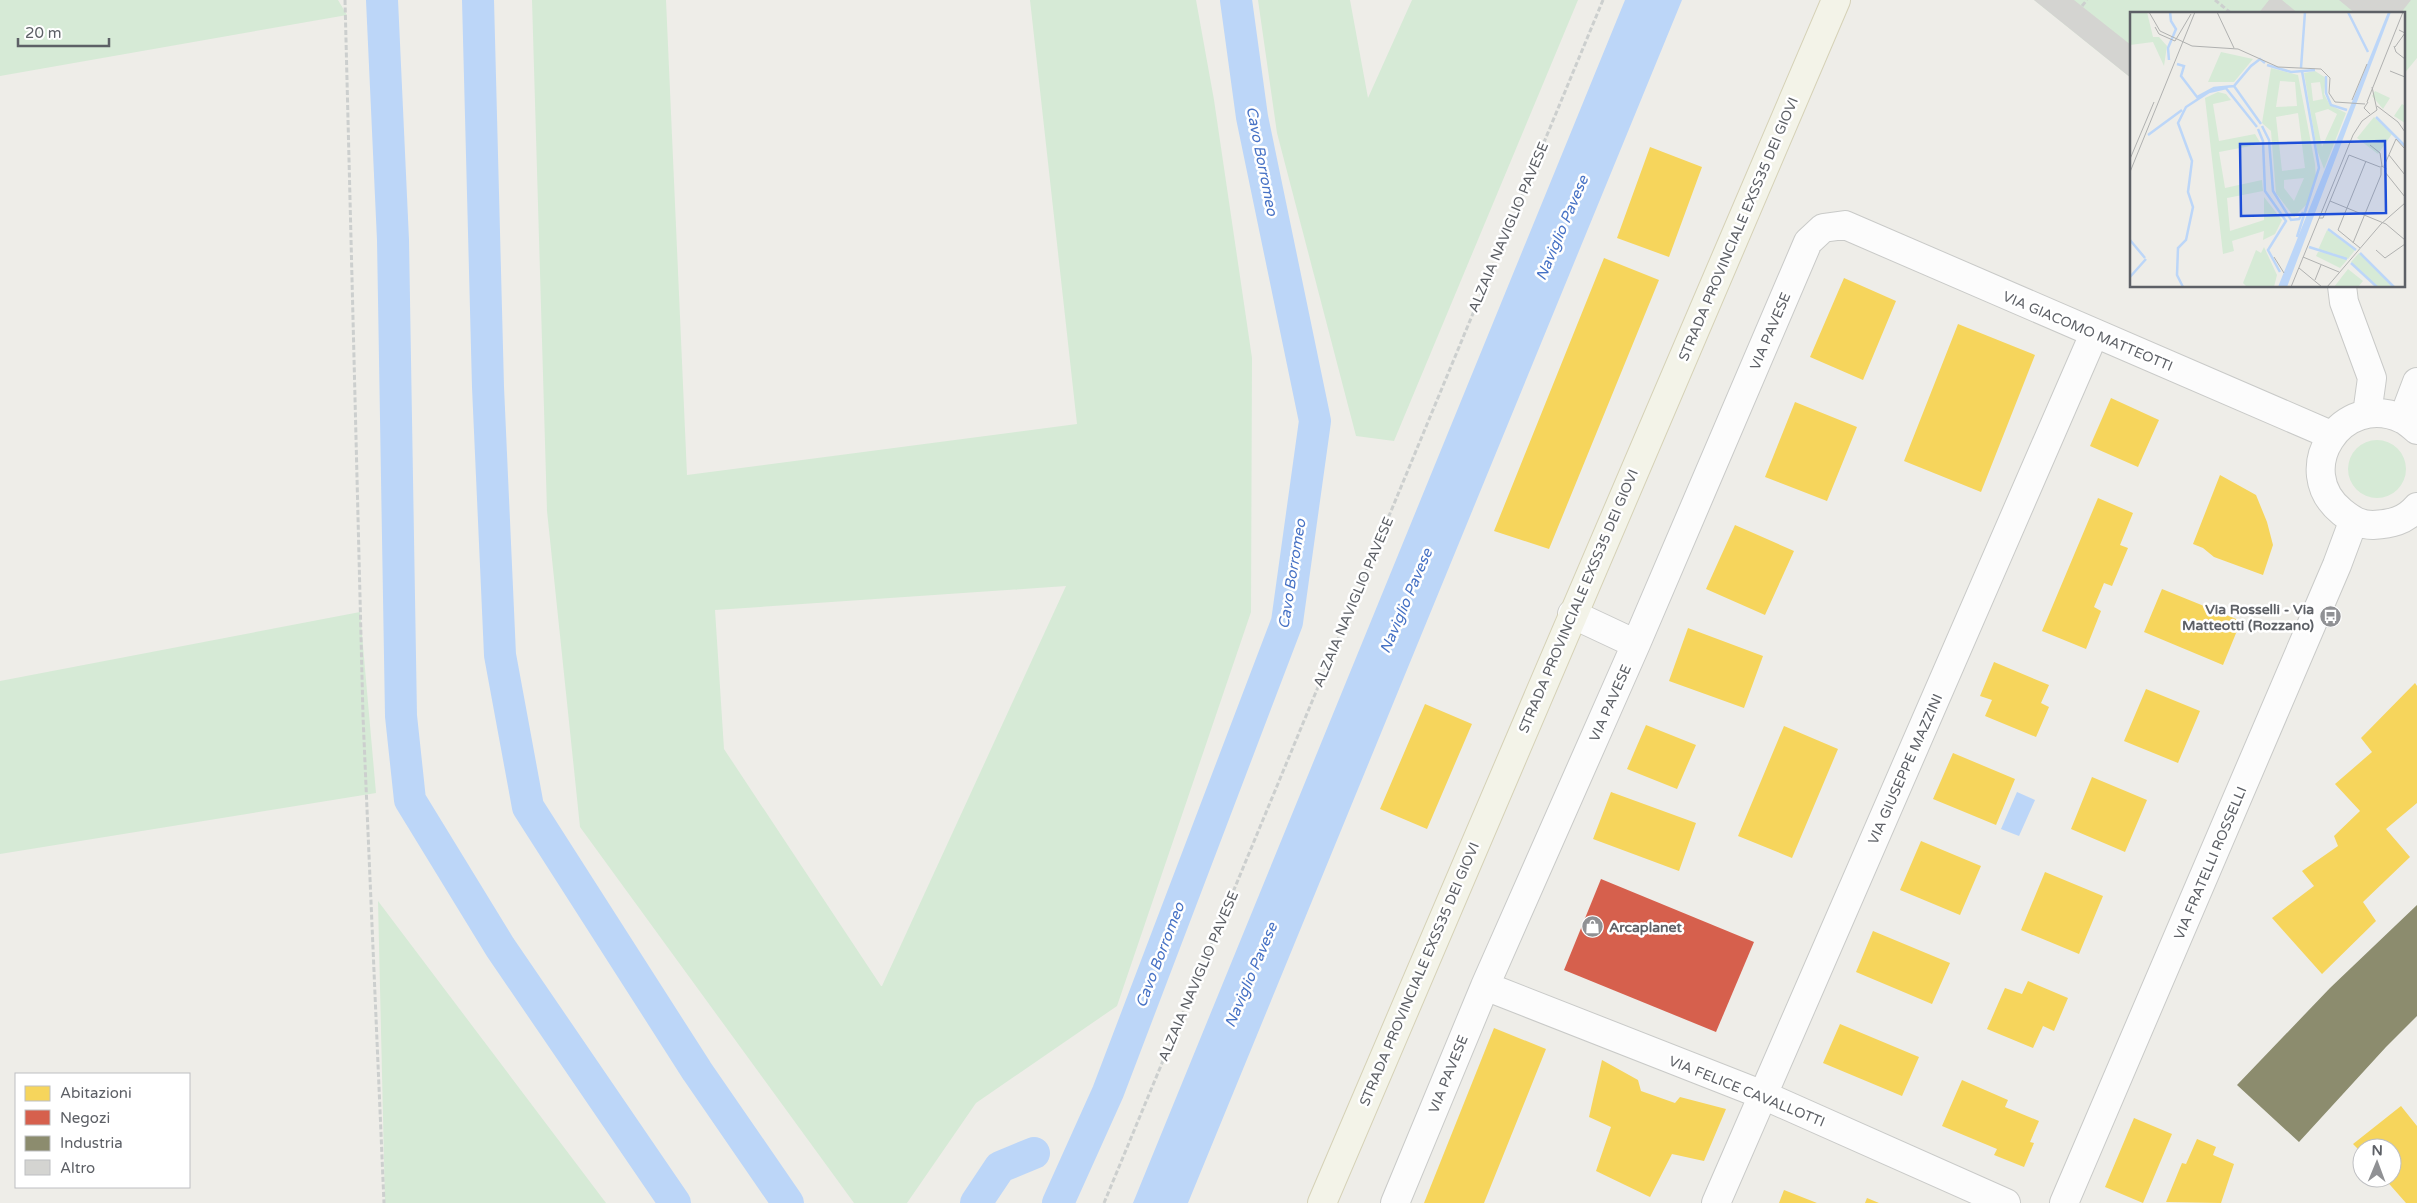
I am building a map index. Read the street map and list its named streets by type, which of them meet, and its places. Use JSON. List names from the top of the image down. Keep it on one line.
{"streets":{"main road":["STRADA PROVINCIALE EXSS35 DEI GIOVI"],"street":["VIA PAVESE","VIA GIACOMO MATTEOTTI","VIA GIUSEPPE MAZZINI","VIA FRATELLI ROSSELLI","VIA FELICE CAVALLOTTI"],"path":["ALZAIA NAVIGLIO PAVESE"]},"crossings":[["VIA PAVESE","VIA GIACOMO MATTEOTTI"],["VIA PAVESE","VIA FELICE CAVALLOTTI"],["VIA GIACOMO MATTEOTTI","VIA GIUSEPPE MAZZINI"],["VIA GIUSEPPE MAZZINI","VIA FELICE CAVALLOTTI"]],"water":["Cavo Borromeo","Naviglio Pavese"],"places":{"bus stop":["Via Rosselli - Via Matteotti (Rozzano)"],"shop":["Arcaplanet"]},"legend":["Abitazioni","Negozi","Industria","Altro"],"scale_bar":"20 m","north":"top"}
